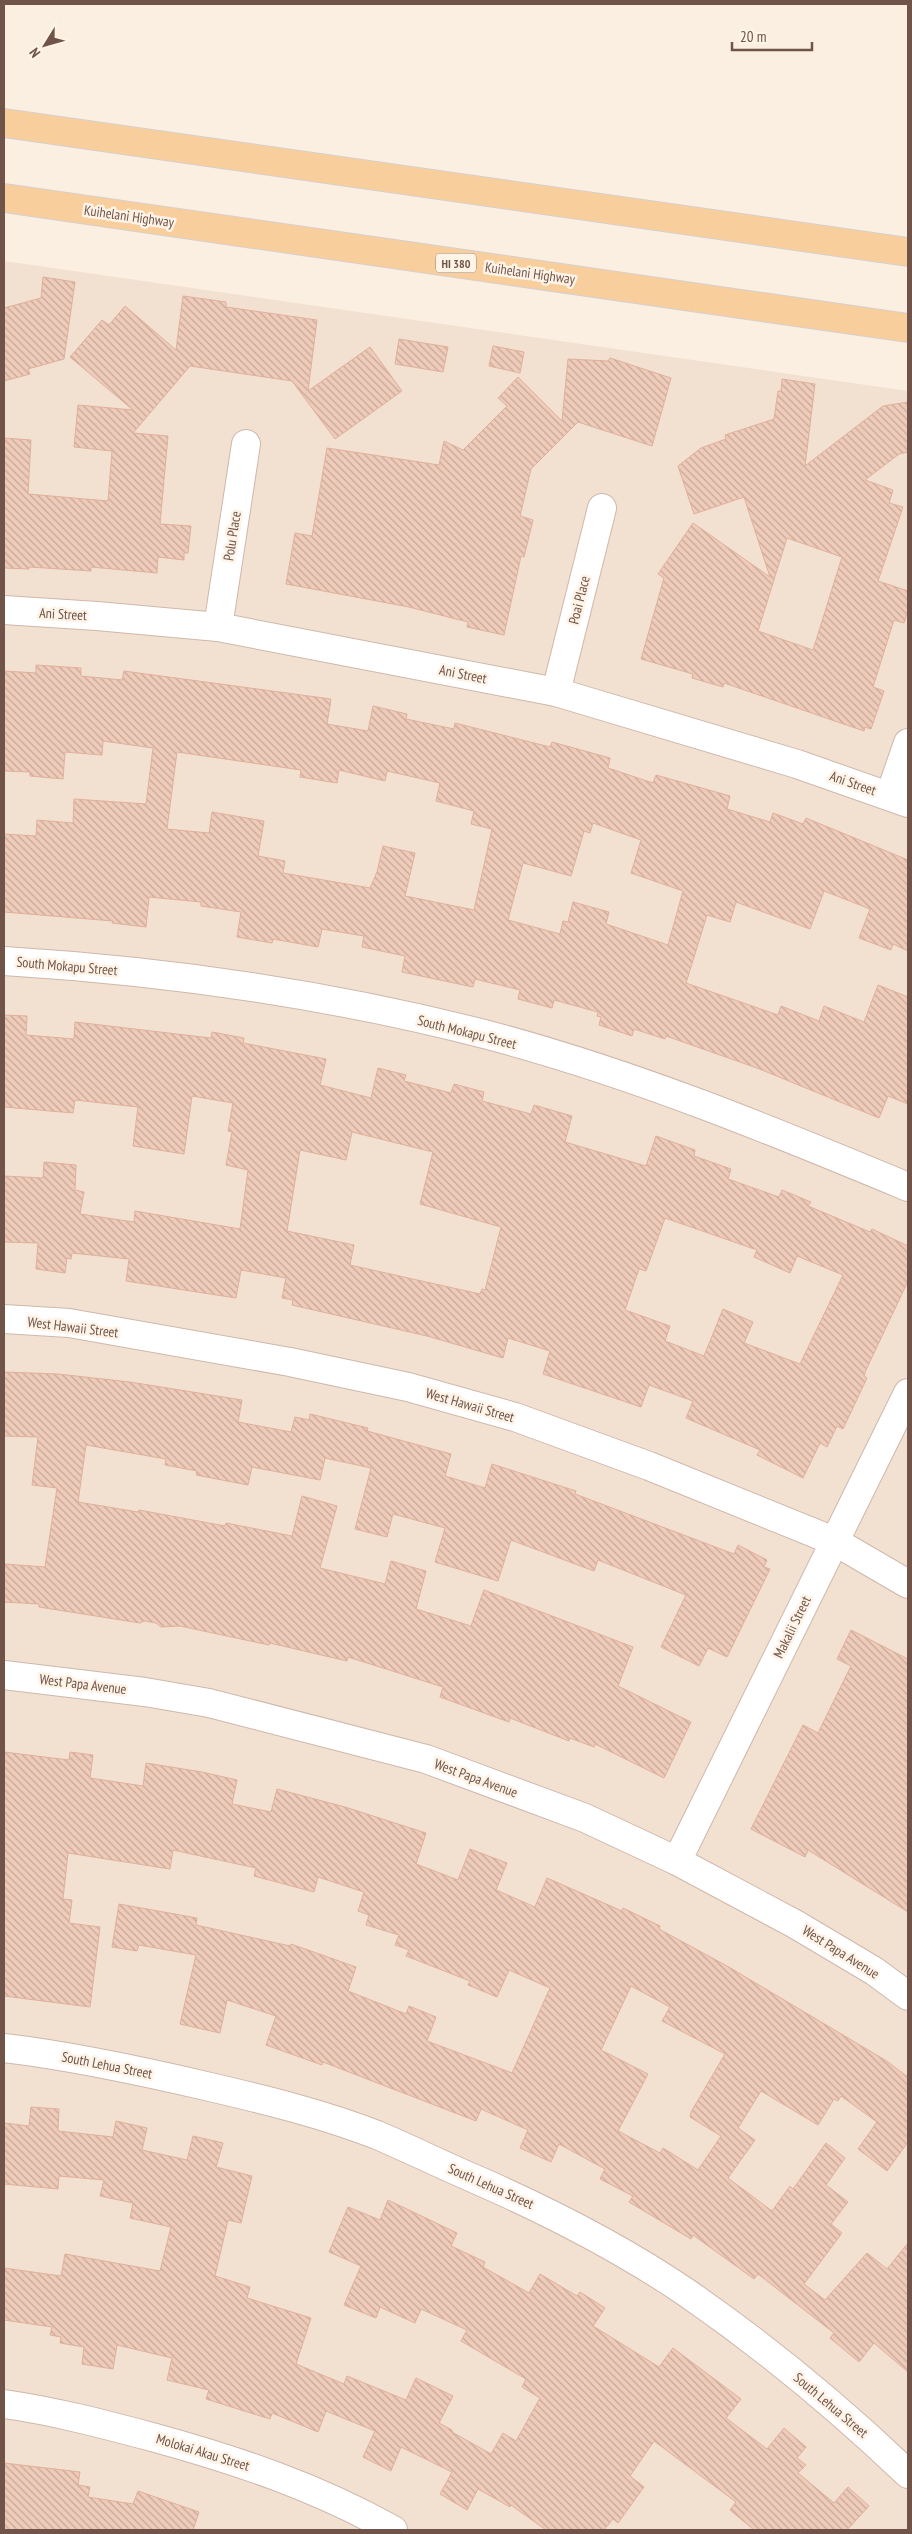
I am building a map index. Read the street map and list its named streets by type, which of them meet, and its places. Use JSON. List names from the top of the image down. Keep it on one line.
{"streets":{"main road":["Kuihelani Highway","HI 380"],"street":["Polu Place","Poai Place","Ani Street","South Mokapu Street","West Hawaii Street","Makalii Street","West Papa Avenue","South Lehua Street","Molokai Akau Street"]},"crossings":[["Polu Place","Ani Street"],["Poai Place","Ani Street"],["West Hawaii Street","Makalii Street"],["Makalii Street","West Papa Avenue"]],"scale_bar":"20 m","north":"bottom left"}
